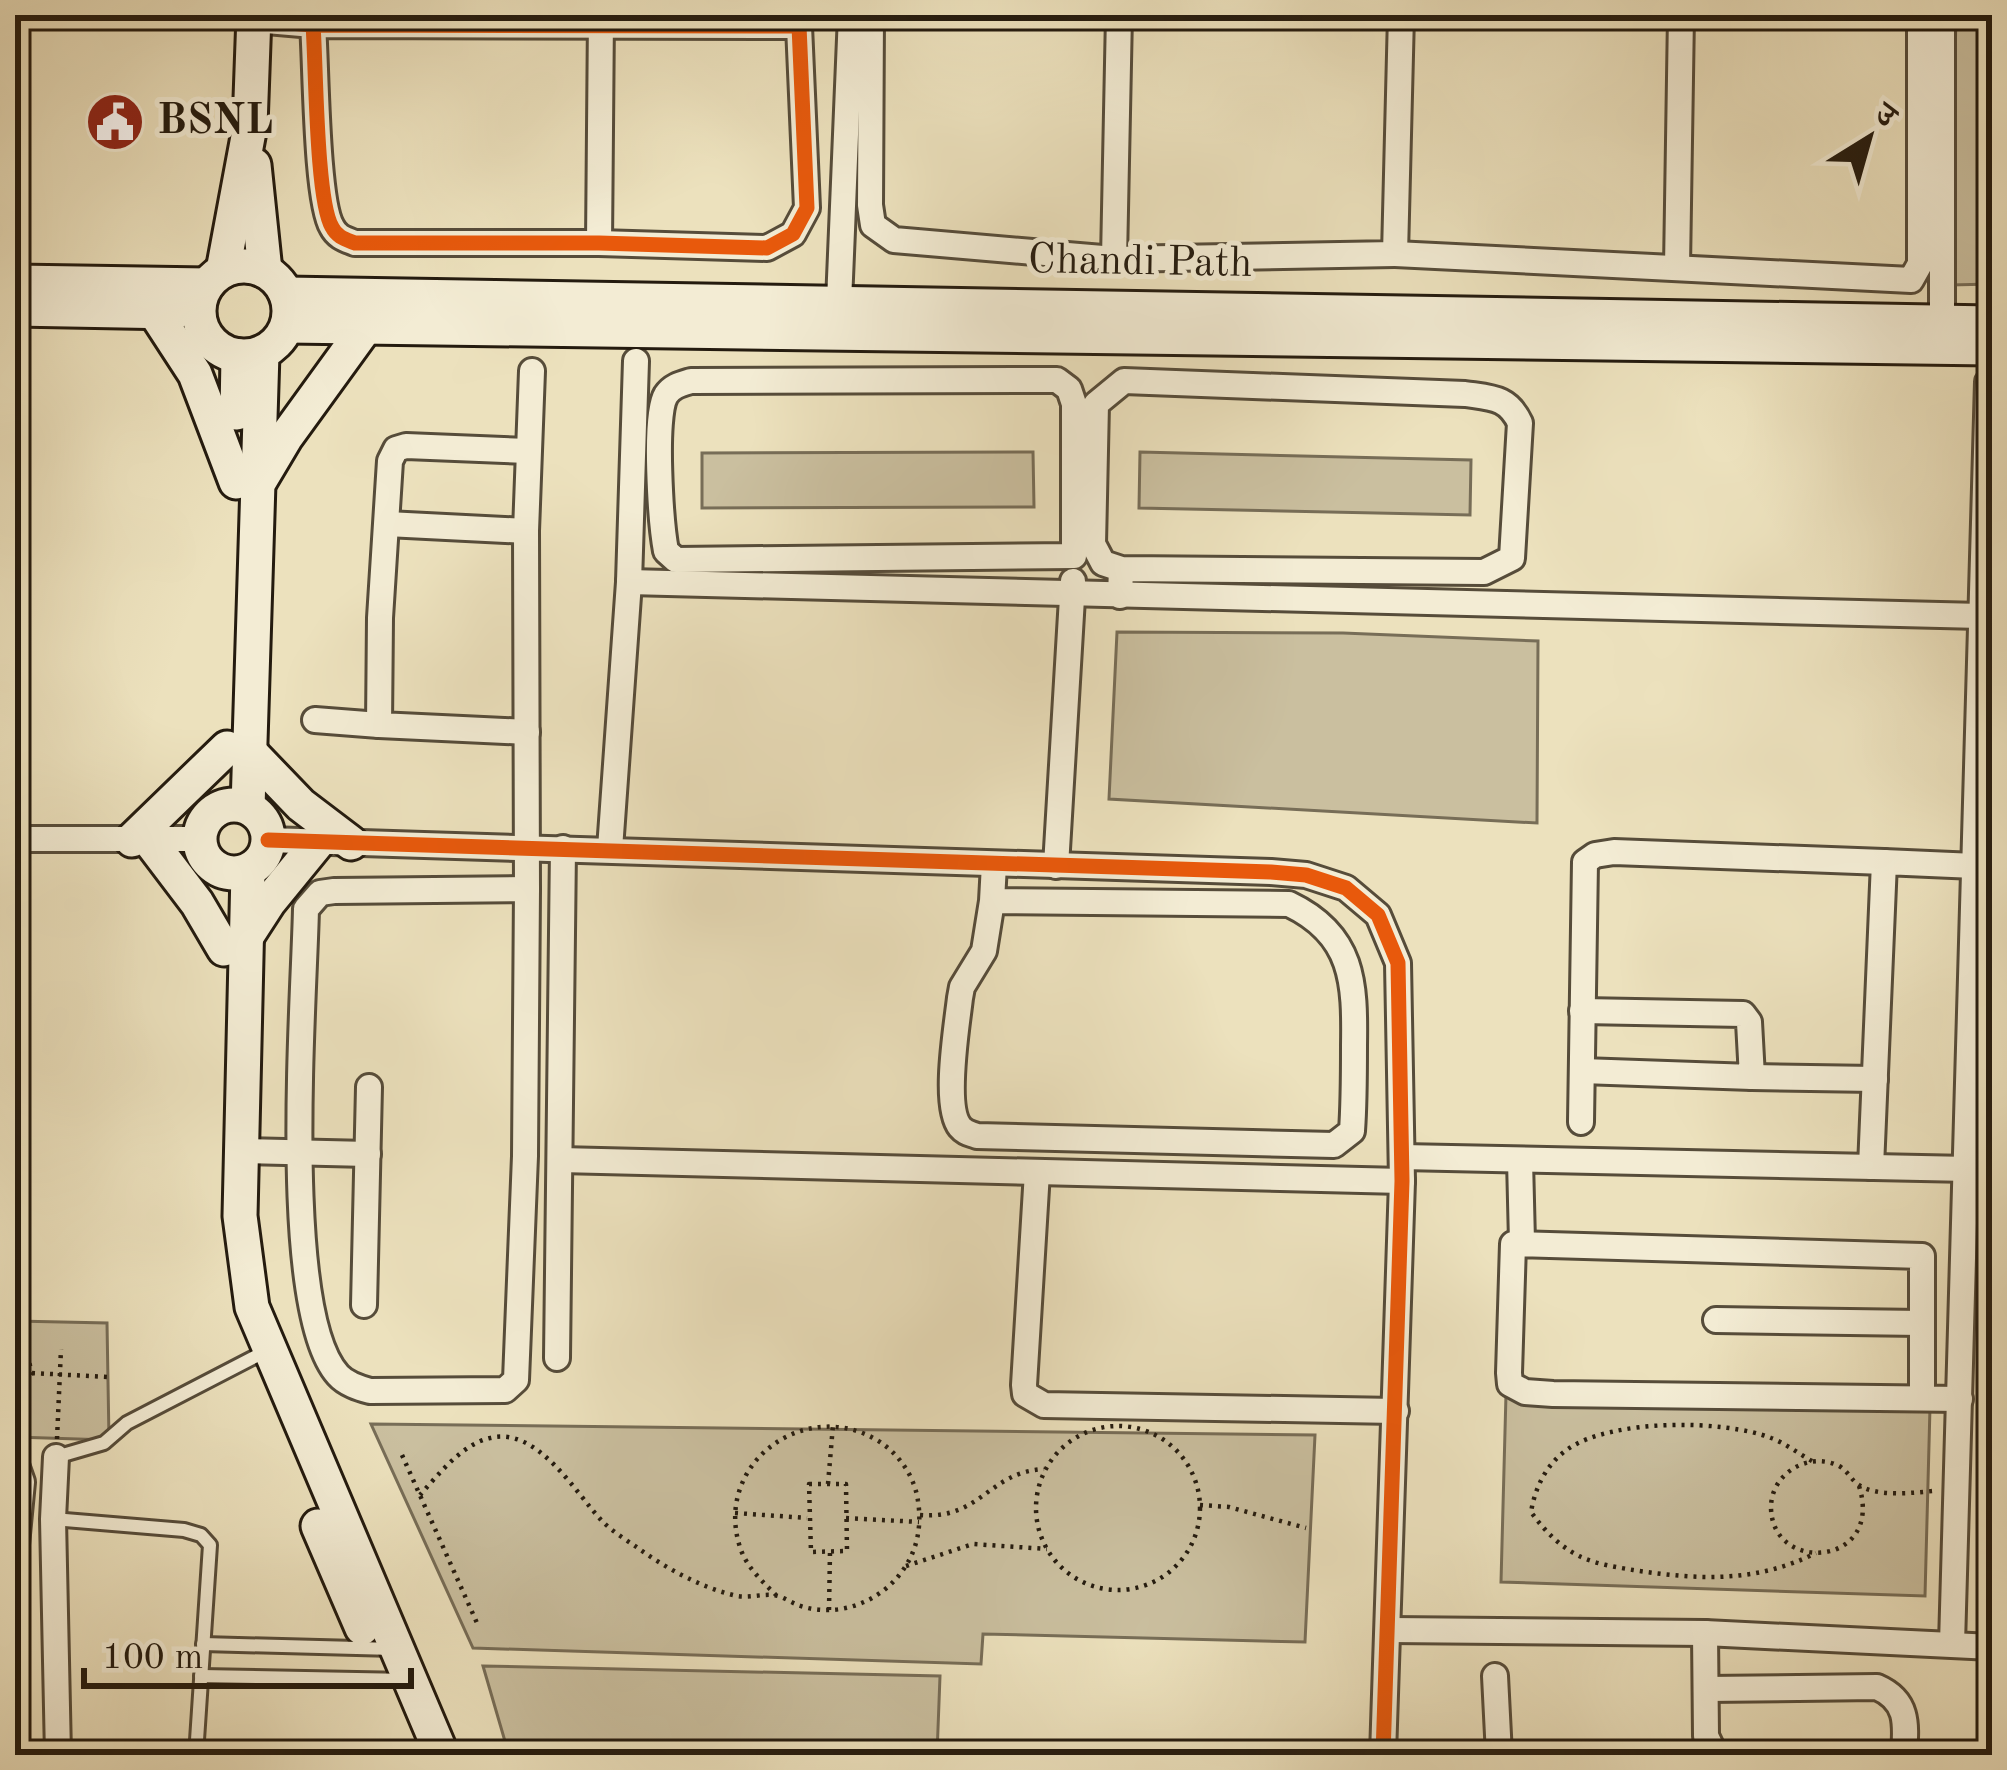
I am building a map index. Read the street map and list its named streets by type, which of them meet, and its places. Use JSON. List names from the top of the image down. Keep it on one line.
{"streets":{"main road":["Chandi Path"]},"places":{"public building":["BSNL"]},"scale_bar":"100 m","north":"top right"}
